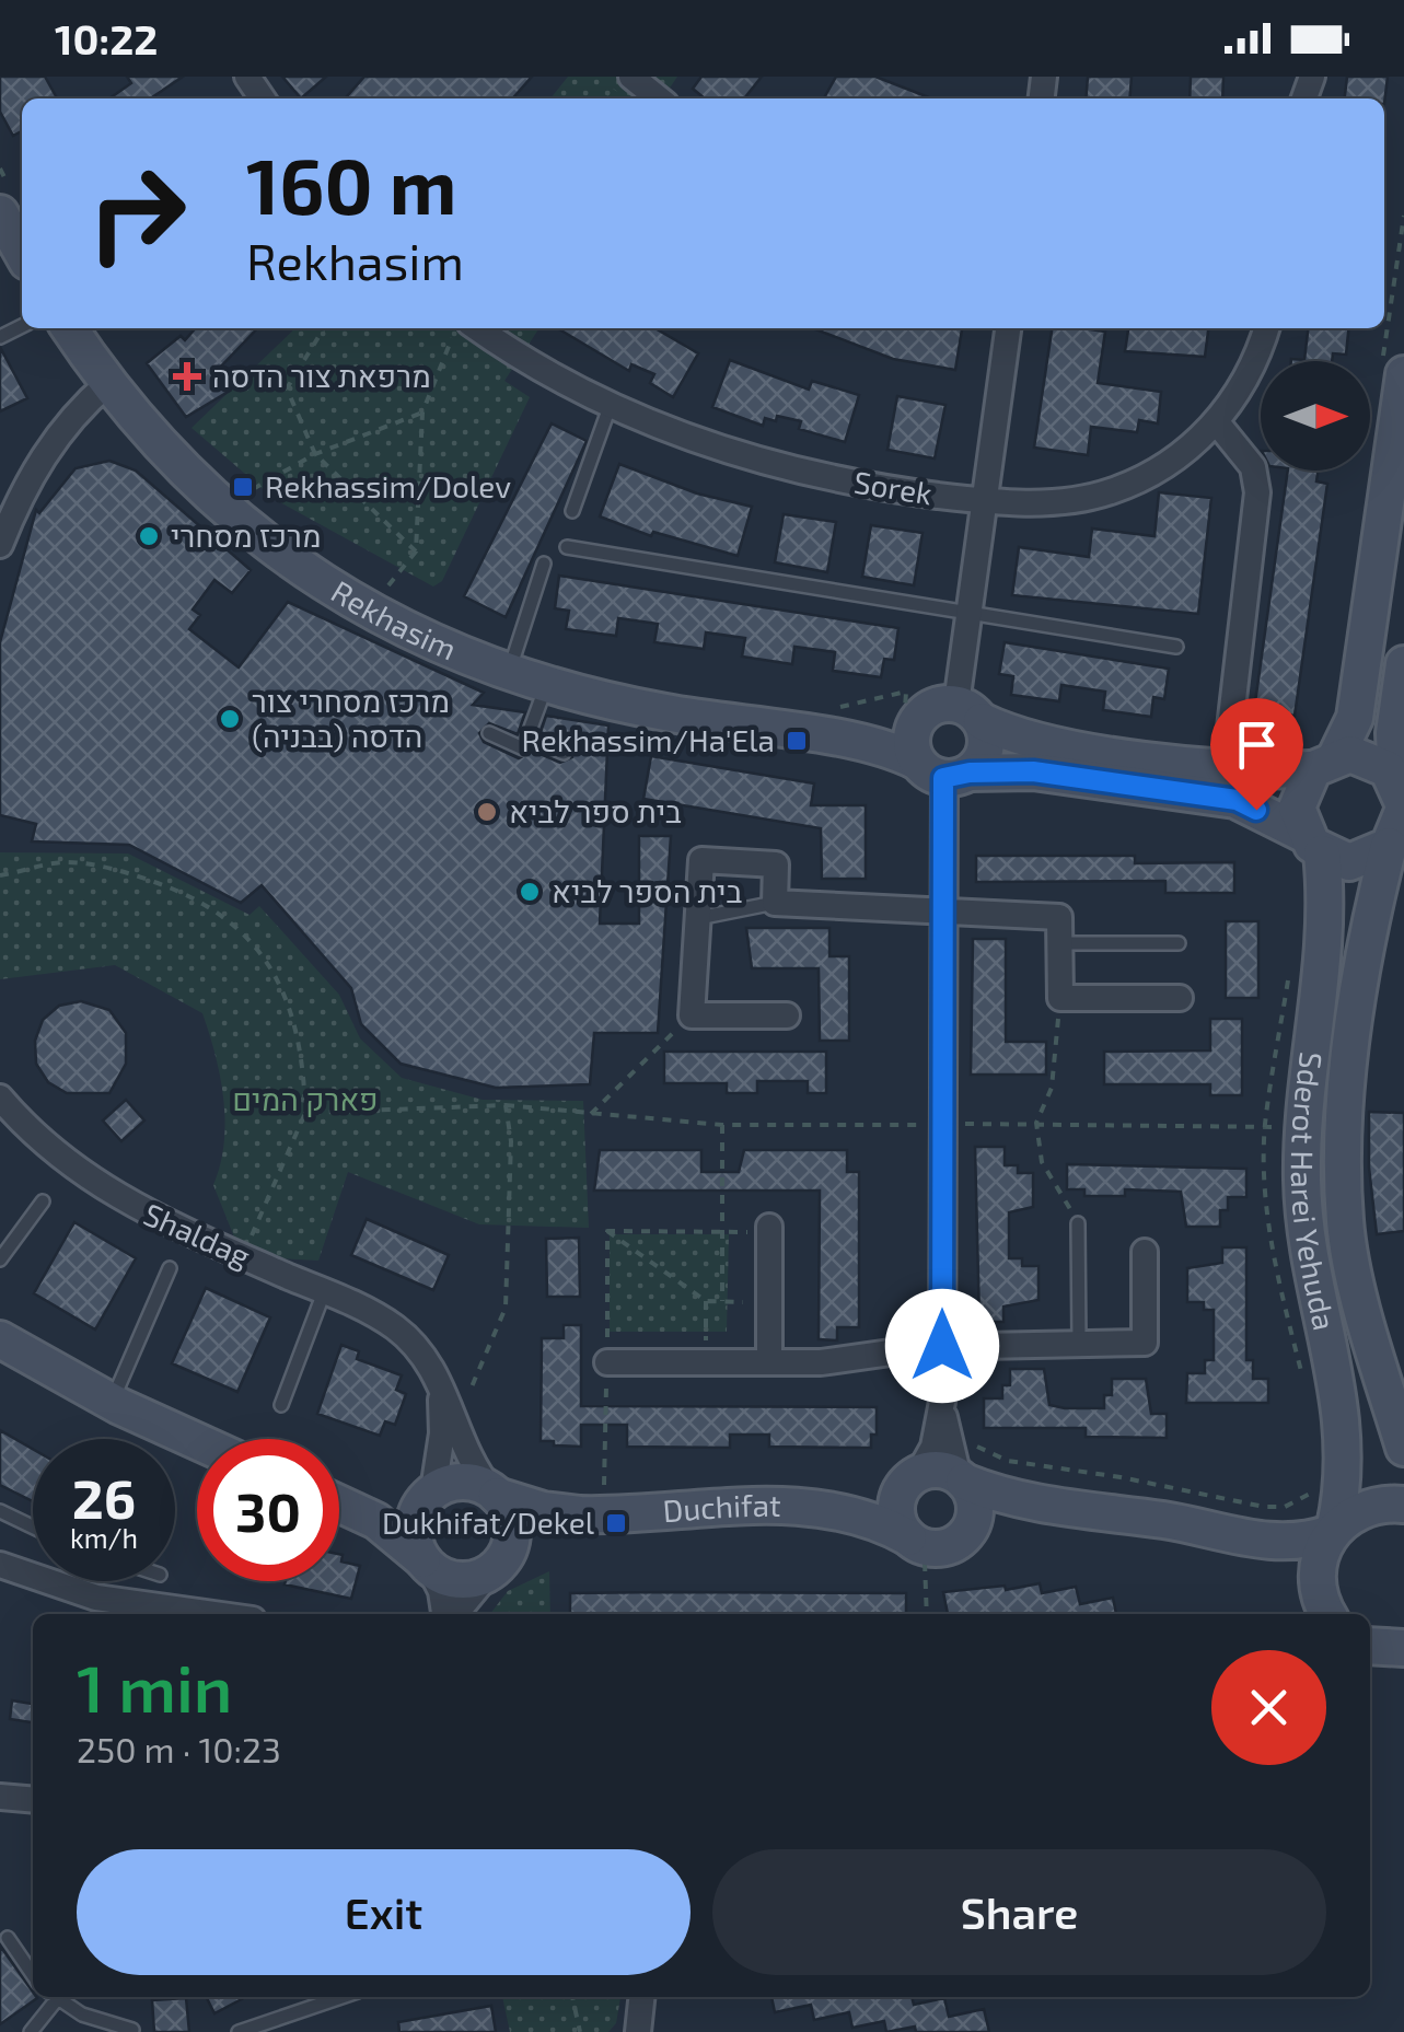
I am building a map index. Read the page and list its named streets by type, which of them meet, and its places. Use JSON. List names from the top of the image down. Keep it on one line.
{"streets":{"street":["Sorek","Rekhasim","Sderot Harei Yehuda","Shaldag","Duchifat"]},"crossings":[["Rekhasim","Sderot Harei Yehuda"]],"parks":["פארק המים"],"places":{"health":["מרפאת צור הדסה"],"transit":["Rekhassim/Dolev","Rekhassim/Ha'Ela","Dukhifat/Dekel"],"other":["מרכז מסחרי","מרכז מסחרי צור הדסה (בבניה)","בית ספר לביא","בית הספר לביא"]},"north":"right","page":{"status":"10:22","turn":["160 m","Rekhasim"],"speed":"26 km/h","limit":"30","heading":["1 min","250 m · 10:23"],"buttons":["Exit","Share"]}}
